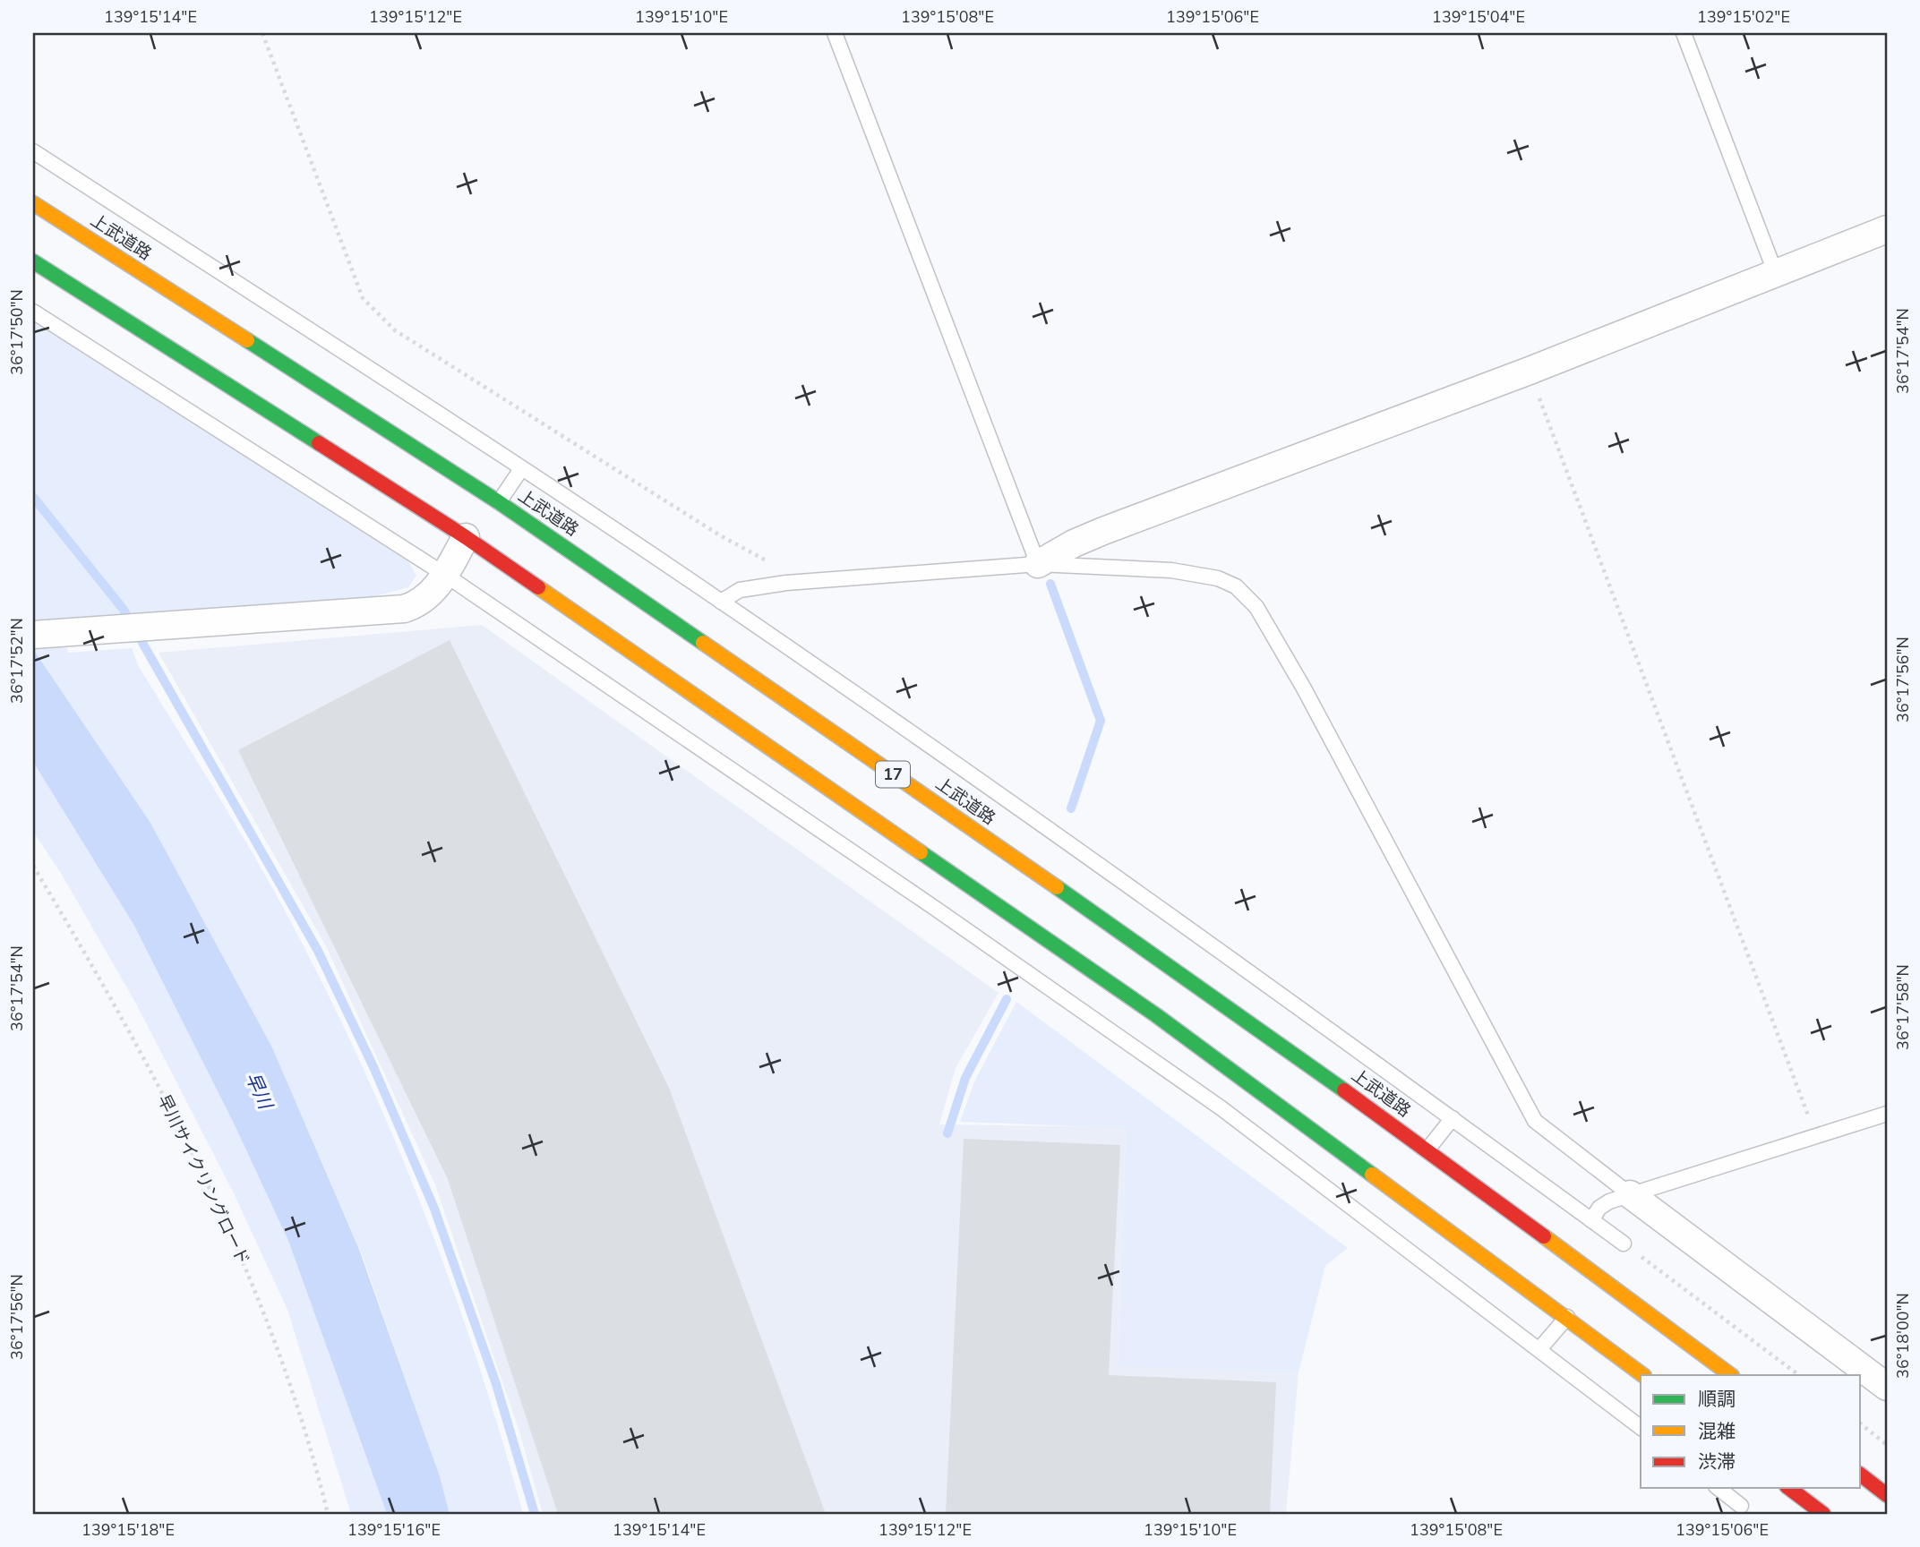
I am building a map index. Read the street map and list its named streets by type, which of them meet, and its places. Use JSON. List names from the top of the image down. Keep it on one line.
{"streets":{"highway":["上武道路","17"],"path":["早川サイクリングロード"]},"water":["早川"],"legend":["順調","混雑","渋滞"],"coordinates":["139°15'14\"E","139°15'12\"E","139°15'10\"E","139°15'08\"E","139°15'06\"E","139°15'04\"E","139°15'02\"E","36°17'50\"N","36°17'54\"N","36°17'52\"N","36°17'56\"N","36°17'58\"N","36°18'00\"N","139°15'18\"E","139°15'16\"E"]}
